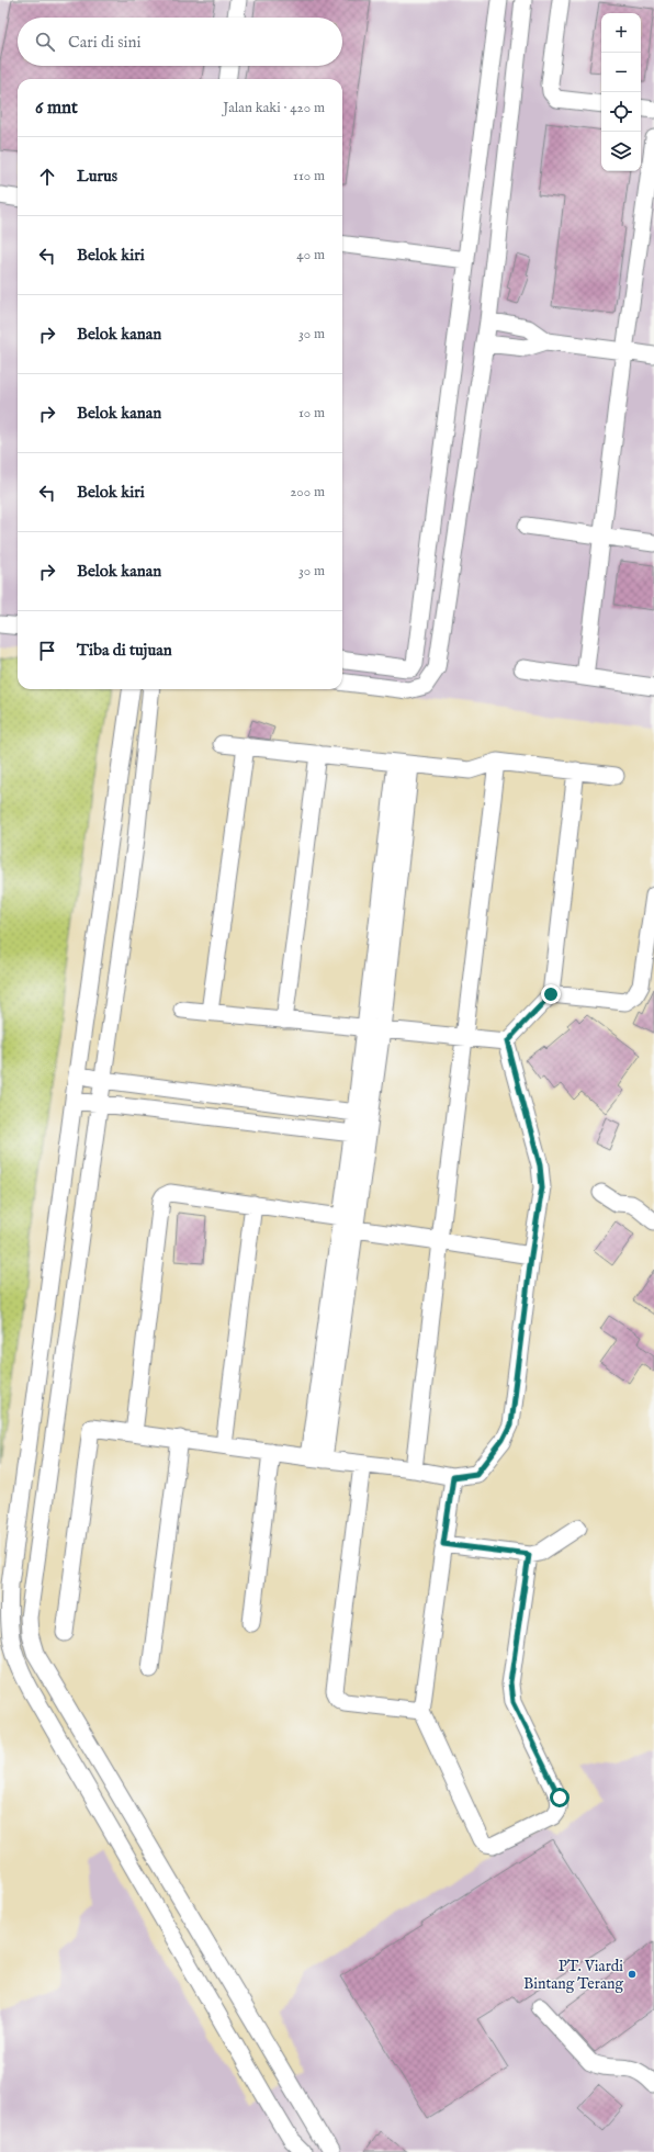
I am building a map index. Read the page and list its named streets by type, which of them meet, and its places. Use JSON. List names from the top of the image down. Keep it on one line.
{"places":["PT. Viardi Bintang Terang"],"page":{"map_buttons":["+","−"],"search":"Cari di sini","heading":["6 mnt","Jalan kaki · 420 m"],"list":[["Lurus","110 m"],["Belok kiri","40 m"],["Belok kanan","30 m"],["Belok kanan","10 m"],["Belok kiri","200 m"],["Belok kanan","30 m"],"Tiba di tujuan"]}}
